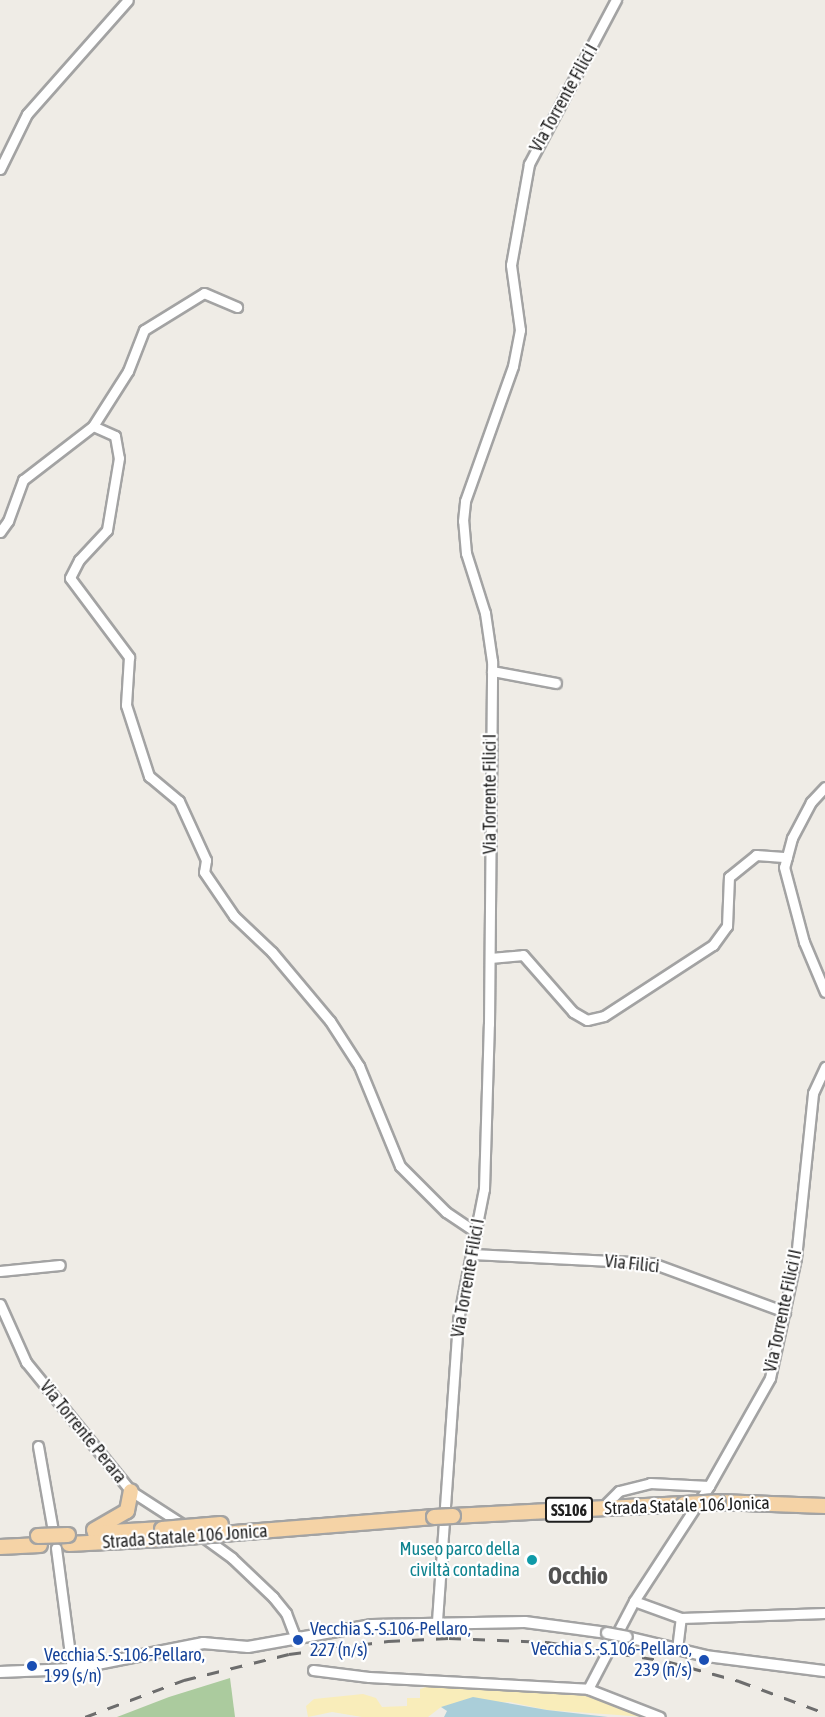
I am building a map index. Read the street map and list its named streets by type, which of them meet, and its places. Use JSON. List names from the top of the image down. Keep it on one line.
{"streets":{"main road":["Strada Statale 106 Jonica","SS106"],"street":["Via Torrente Filici I","Via Filici","Via Torrente Filici II","Via Torrente Perara"]},"crossings":[["Via Torrente Filici I","Via Filici"],["Via Filici","Via Torrente Filici II"]],"districts":["Occhio"],"places":["Museo parco della civiltà contadina","Vecchia S.-S.106-Pellaro, 227 (n/s)","Vecchia S.-S.106-Pellaro, 239 (n/s)","Vecchia S.-S.106-Pellaro, 199 (s/n)"]}
